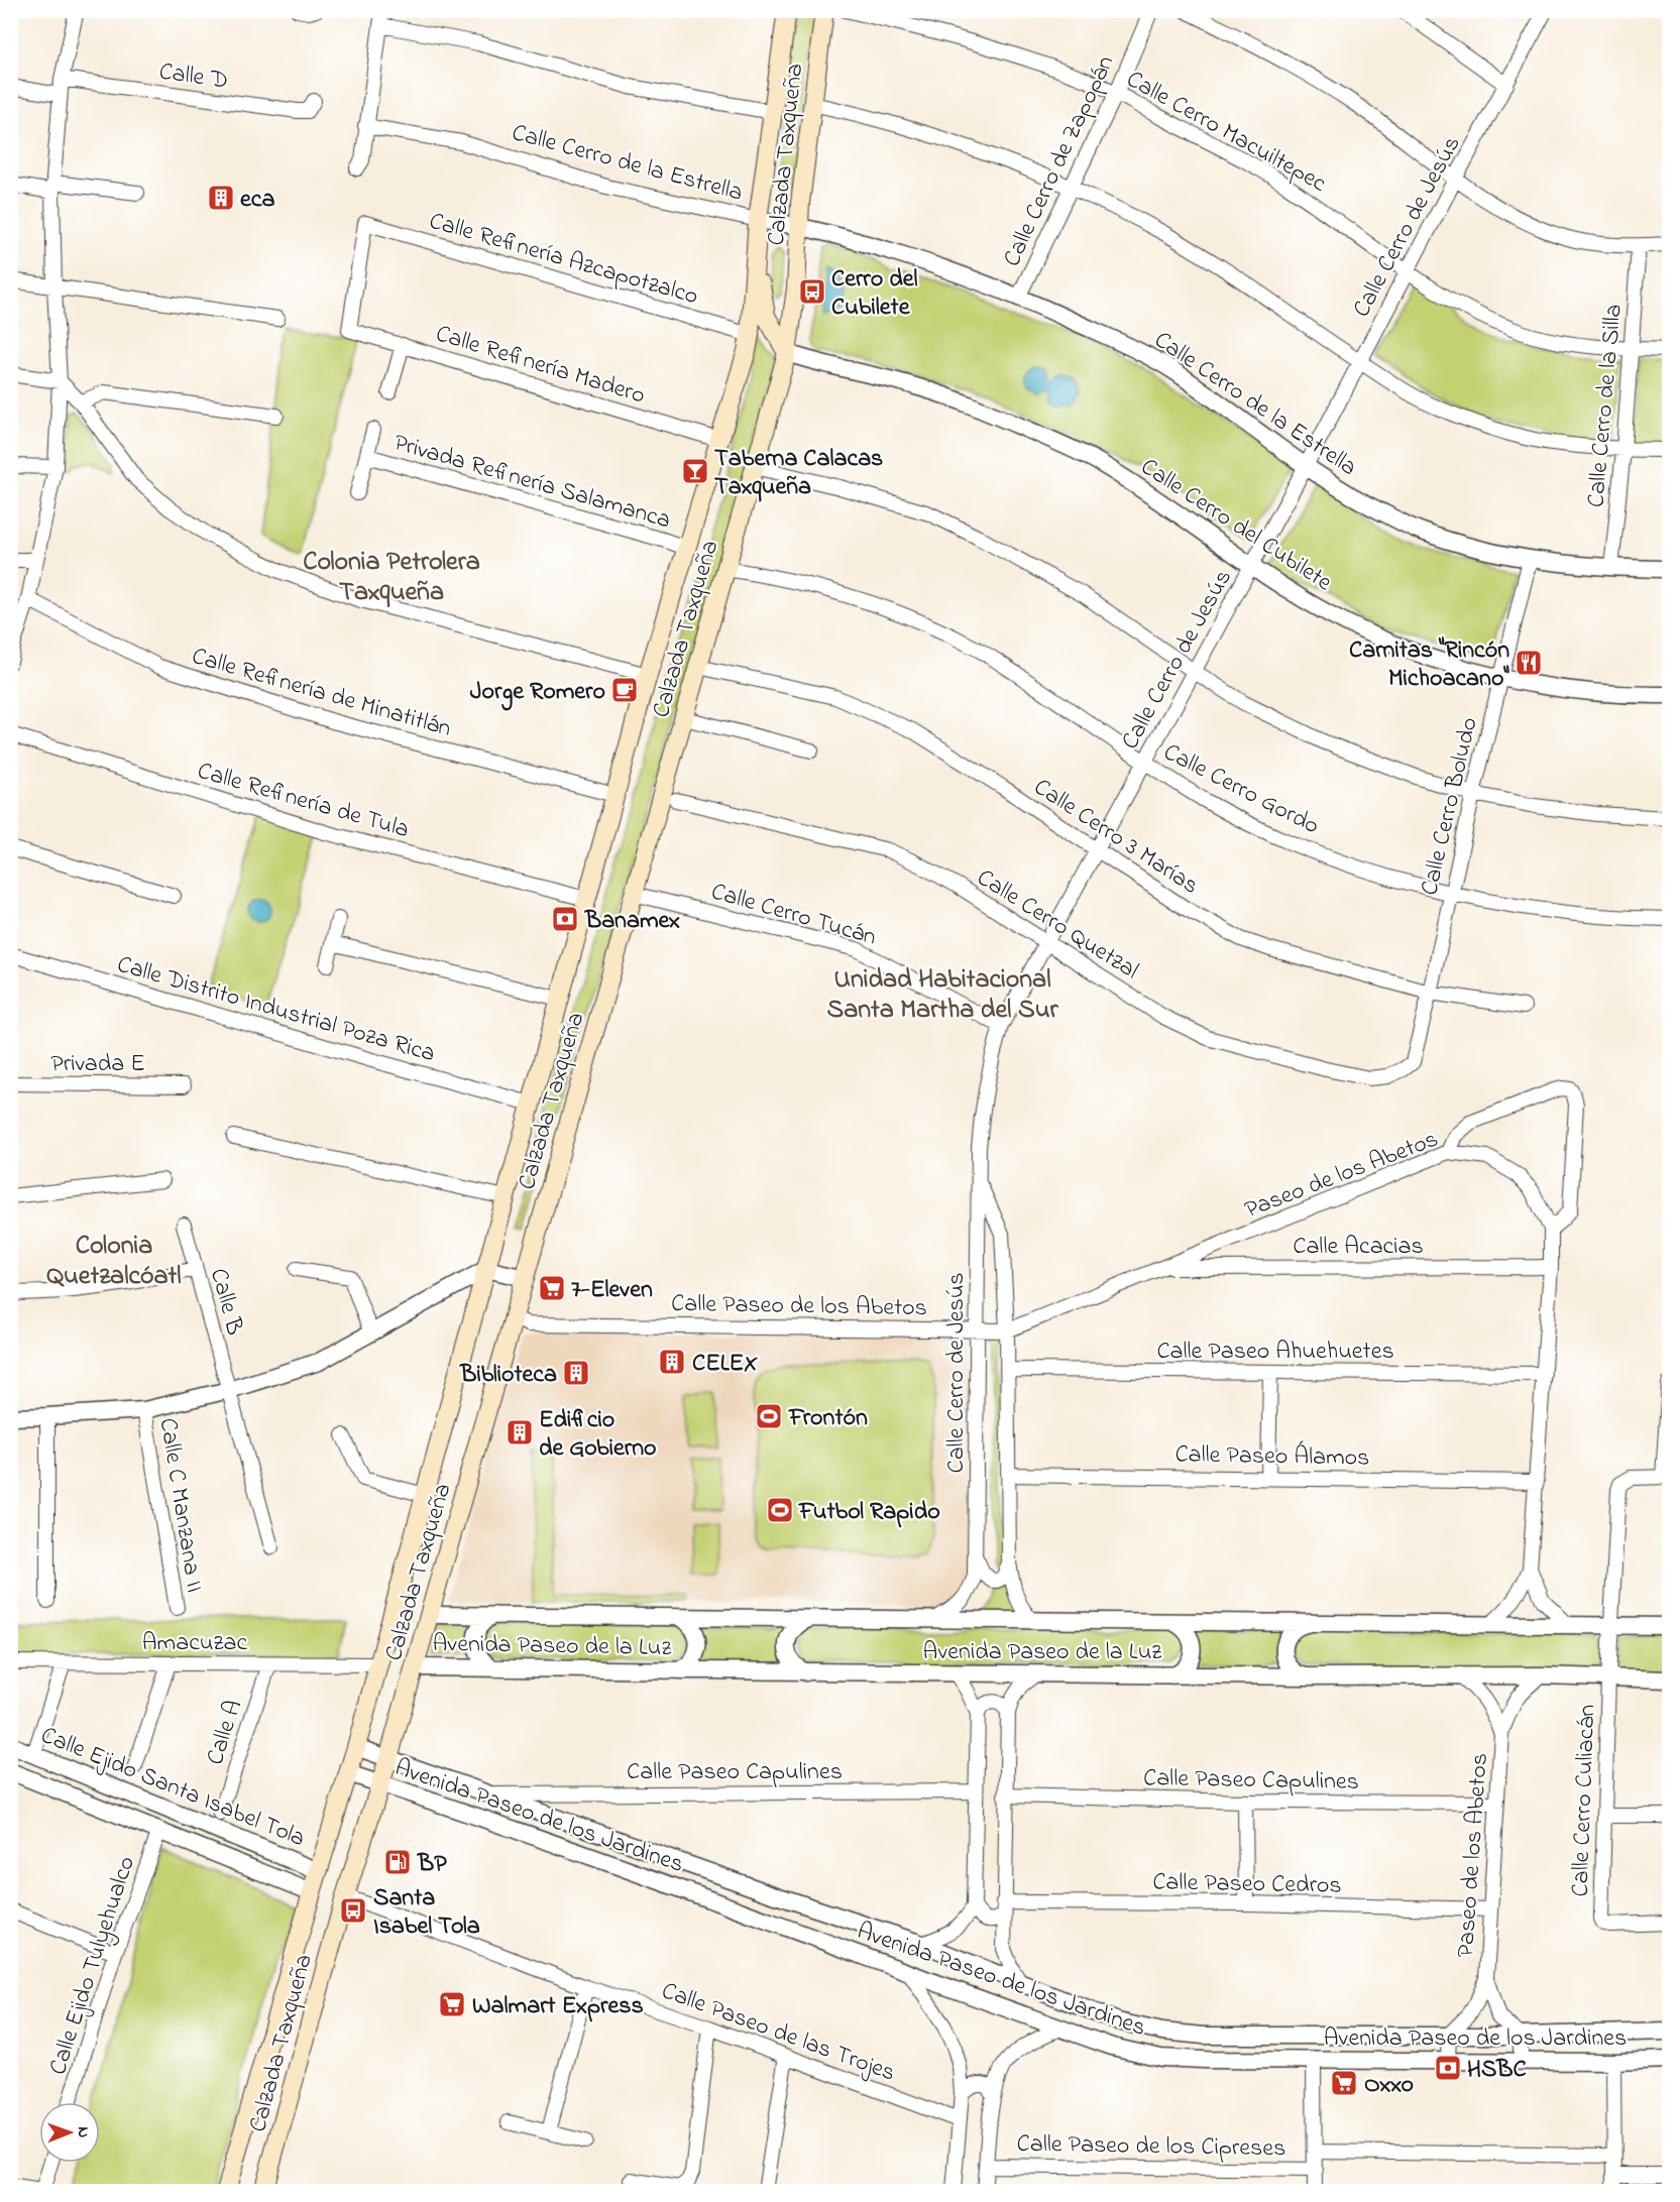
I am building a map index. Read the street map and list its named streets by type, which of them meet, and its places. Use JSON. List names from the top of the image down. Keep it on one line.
{"streets":{"main road":["Calzada Taxqueña"],"street":["Calle D","Calle Cerro Macuiltepec","Calle Cerro de Zapopán","Calle Cerro de la Estrella","Calle Cerro de Jesús","Calle Refinería Azcapotzalco","Calle Refinería Madero","Calle Cerro de la Silla","Privada Refinería Salamanca","Calle Cerro del Cubilete","Calle Refinería de Minatitlán","Calle Cerro Gordo","Calle Refinería de Tula","Calle Cerro Boludo","Calle Cerro 3 Marías","Calle Cerro Tucán","Calle Cerro Quetzal","Calle Distrito Industrial Poza Rica","Privada E","Paseo de los Abetos","Calle Acacias","Calle B","Calle Paseo de los Abetos","Calle Paseo Ahuehuetes","Calle Paseo Álamos","Calle C Manzana II","Amacuzac","Avenida Paseo de la Luz","Calle A","Calle Paseo Capulines","Calle Ejido Santa Isabel Tola","Calle Cerro Culiacán","Avenida Paseo de los Jardines","Calle Paseo Cedros","Calle Ejido Tulyehualco","Calle Paseo de las Trojes","Calle Paseo de los Cipreses"]},"crossings":[["Calle Cerro Macuiltepec","Calle Cerro de Zapopán"],["Calle Cerro Macuiltepec","Calle Cerro de Jesús"],["Calle Cerro Macuiltepec","Calle Cerro de la Silla"],["Calzada Taxqueña","Calle Cerro de la Estrella"],["Calzada Taxqueña","Calle Refinería Azcapotzalco"],["Calzada Taxqueña","Calle Refinería Madero"],["Calzada Taxqueña","Privada Refinería Salamanca"],["Calzada Taxqueña","Calle Cerro del Cubilete"],["Calzada Taxqueña","Calle Refinería de Minatitlán"],["Calzada Taxqueña","Calle Cerro Gordo"],["Calzada Taxqueña","Calle Refinería de Tula"],["Calzada Taxqueña","Calle Cerro 3 Marías"],["Calzada Taxqueña","Calle Cerro Tucán"],["Calzada Taxqueña","Calle Distrito Industrial Poza Rica"],["Calzada Taxqueña","Calle Paseo de los Abetos"],["Calzada Taxqueña","Amacuzac"],["Calzada Taxqueña","Avenida Paseo de la Luz"],["Calzada Taxqueña","Calle Ejido Santa Isabel Tola"],["Calzada Taxqueña","Avenida Paseo de los Jardines"],["Calzada Taxqueña","Calle Paseo de las Trojes"],["Calle Cerro de Zapopán","Calle Cerro de la Estrella"],["Calle Cerro de la Estrella","Calle Cerro de Jesús"],["Calle Cerro de la Estrella","Calle Cerro de la Silla"],["Calle Cerro de la Estrella","Calle Cerro Boludo"],["Calle Cerro de Jesús","Calle Cerro del Cubilete"],["Calle Cerro de Jesús","Calle Cerro Gordo"],["Calle Cerro de Jesús","Calle Cerro 3 Marías"],["Calle Cerro de Jesús","Calle Cerro Tucán"],["Calle Cerro de Jesús","Calle Cerro Quetzal"],["Calle Cerro de Jesús","Paseo de los Abetos"],["Calle Cerro de Jesús","Calle Paseo de los Abetos"],["Calle Cerro de Jesús","Calle Paseo Ahuehuetes"],["Calle Cerro de Jesús","Calle Paseo Álamos"],["Calle Cerro de Jesús","Avenida Paseo de la Luz"],["Calle Refinería Azcapotzalco","Calle Refinería Madero"],["Calle Cerro del Cubilete","Calle Cerro Boludo"],["Calle Cerro Gordo","Calle Cerro Boludo"],["Calle Cerro Boludo","Calle Cerro 3 Marías"],["Calle Cerro Boludo","Calle Cerro Quetzal"],["Paseo de los Abetos","Calle Acacias"],["Paseo de los Abetos","Calle Paseo de los Abetos"],["Paseo de los Abetos","Calle Paseo Ahuehuetes"],["Paseo de los Abetos","Calle Paseo Álamos"],["Paseo de los Abetos","Avenida Paseo de la Luz"],["Paseo de los Abetos","Calle Paseo Capulines"],["Paseo de los Abetos","Avenida Paseo de los Jardines"],["Paseo de los Abetos","Calle Paseo Cedros"],["Amacuzac","Calle A"],["Avenida Paseo de la Luz","Calle Cerro Culiacán"],["Calle Paseo Capulines","Avenida Paseo de los Jardines"],["Calle Ejido Santa Isabel Tola","Calle Ejido Tulyehualco"]],"districts":["Colonia Petrolera Taxqueña","Unidad Habitacional Santa Martha del Sur","Colonia Quetzalcóatl"],"places":{"building":["eca","CELEX","Biblioteca","Edificio de Gobierno"],"bus stop":["Cerro del Cubilete","Santa Isabel Tola"],"bar":["Taberna Calacas Taxqueña"],"restaurant":["Carnitas \"Rincón Michoacano\""],"cafe":["Jorge Romero"],"bank":["Banamex","HSBC"],"supermarket":["7-Eleven","Walmart Express","Oxxo"],"sports":["Frontón","Futbol Rapido"],"fuel station":["BP"]},"north":"right"}
